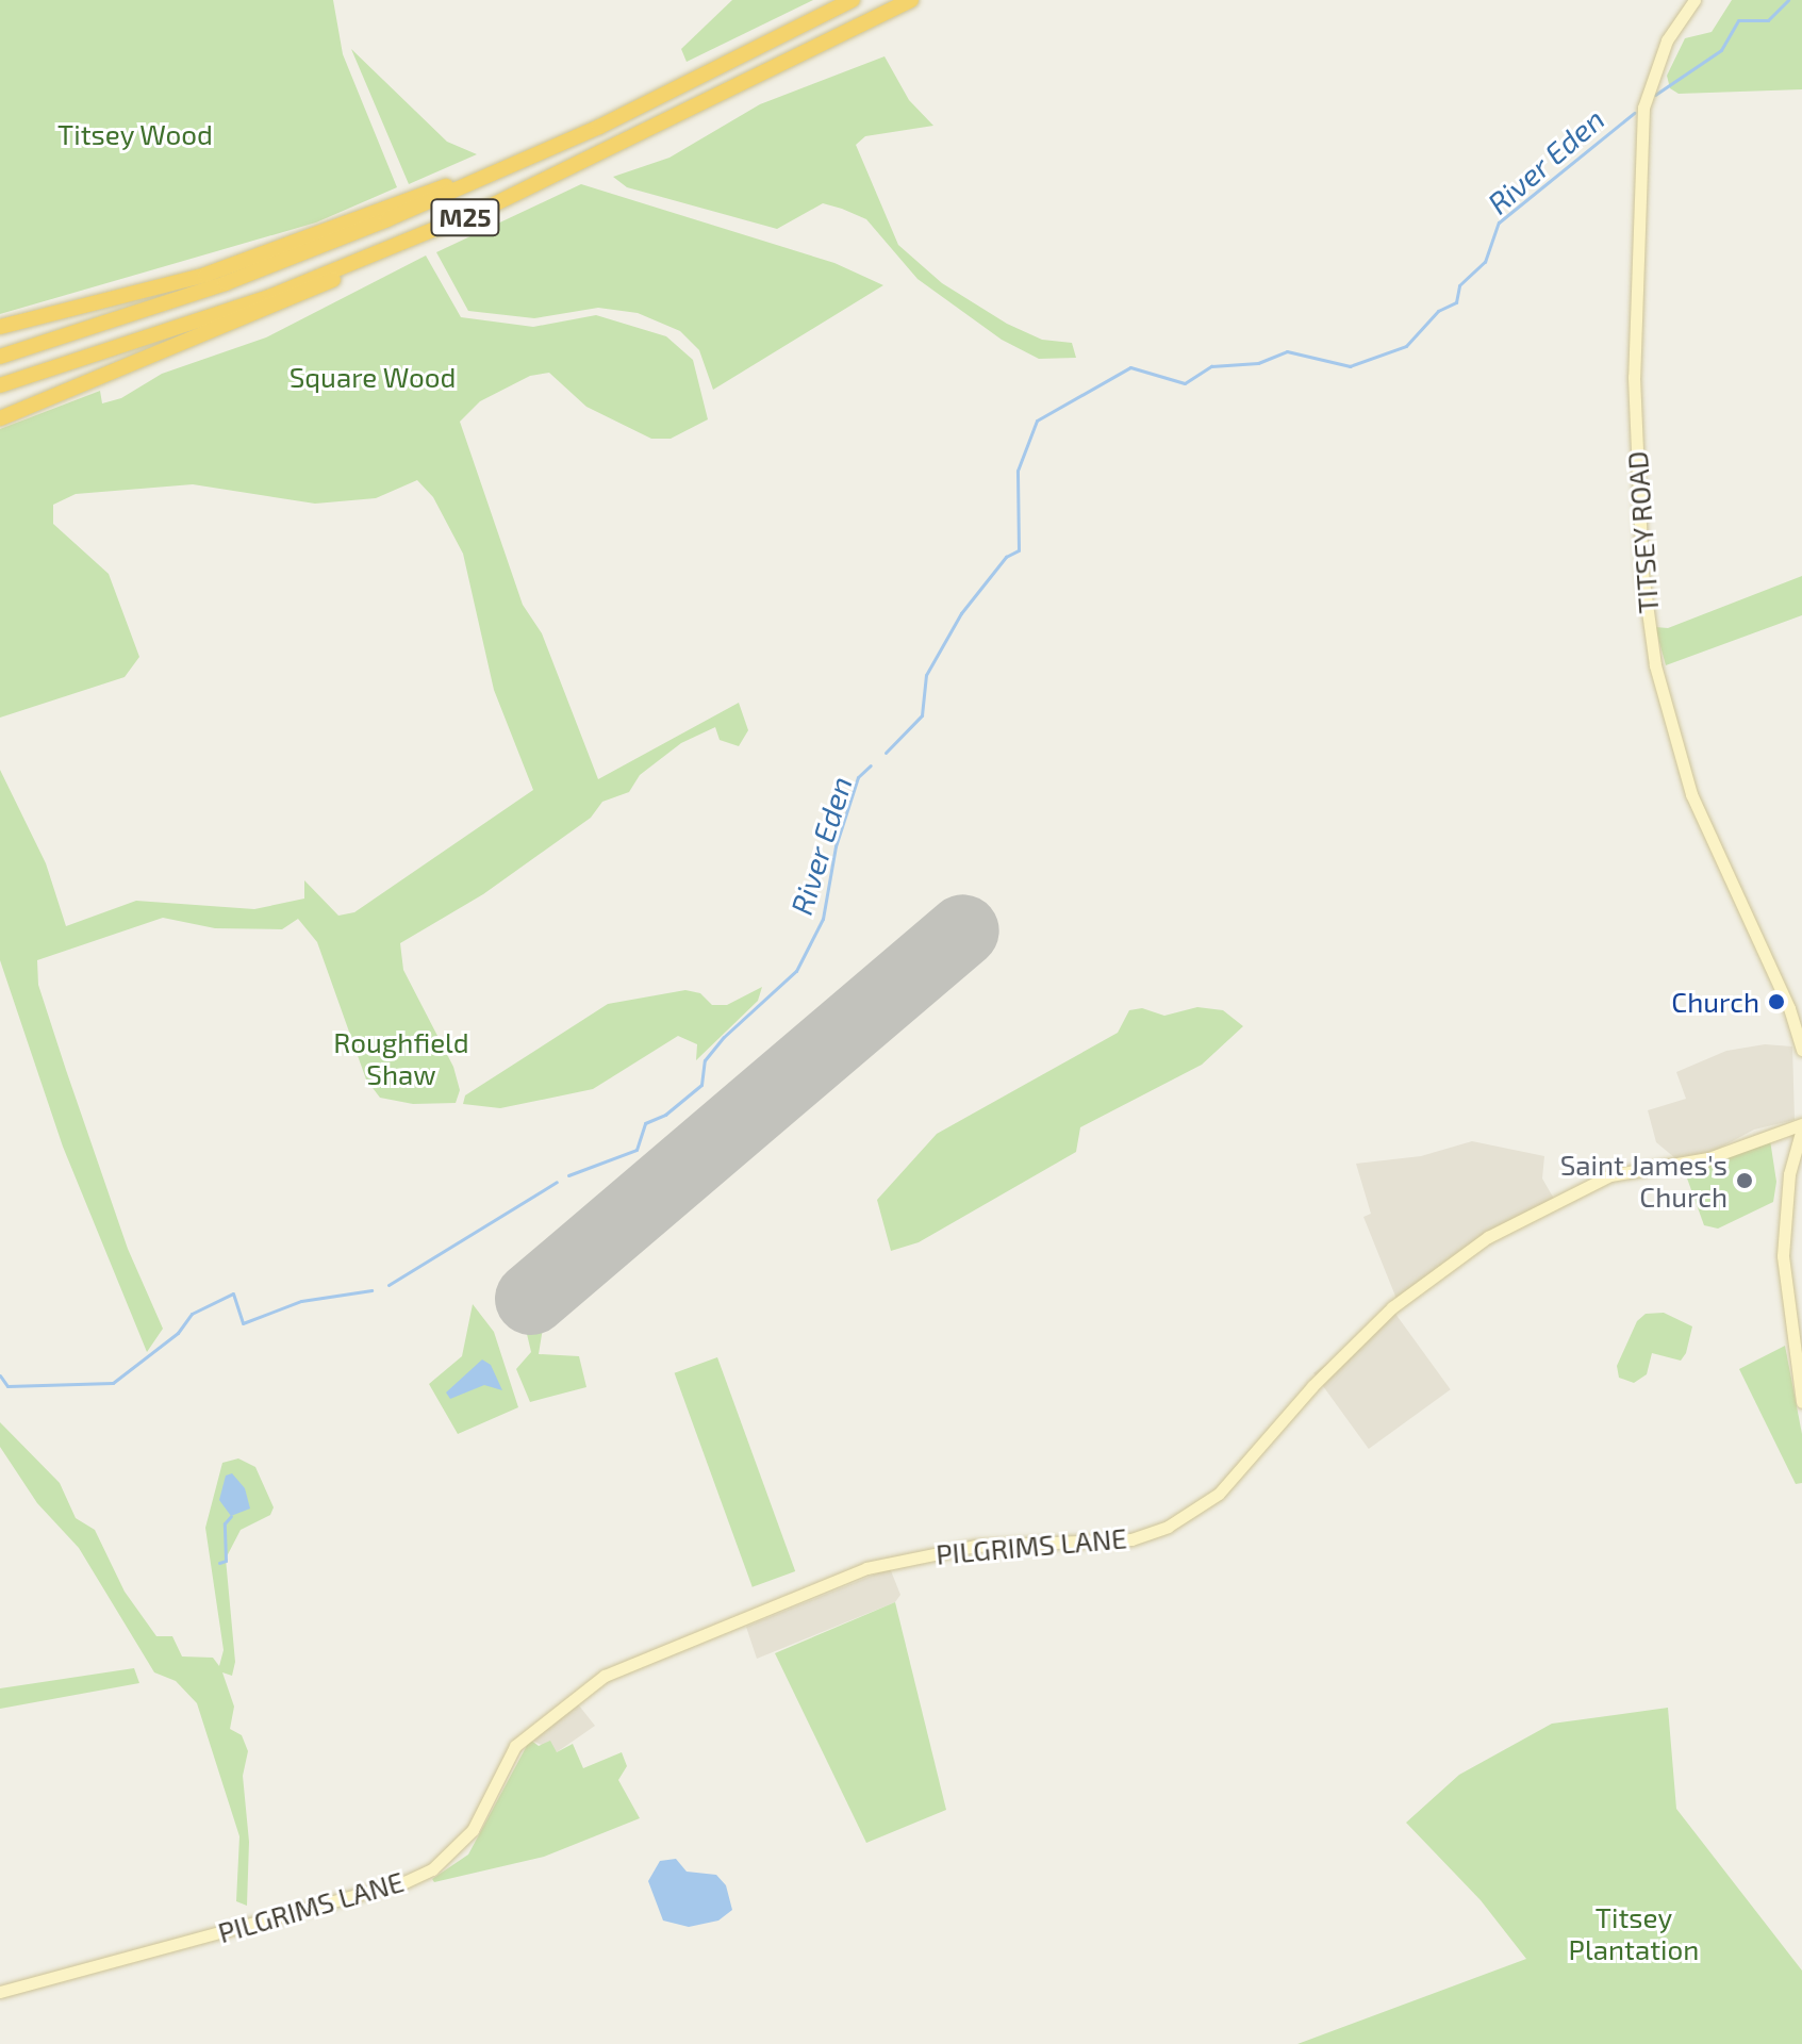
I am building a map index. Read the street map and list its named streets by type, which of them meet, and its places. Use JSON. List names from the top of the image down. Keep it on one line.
{"streets":{"highway":["M25"],"street":["TITSEY ROAD","PILGRIMS LANE"]},"water":["River Eden"],"parks":["Titsey Wood","Square Wood","Roughfield Shaw","Titsey Plantation"],"places":["Church","Saint James's Church"]}
